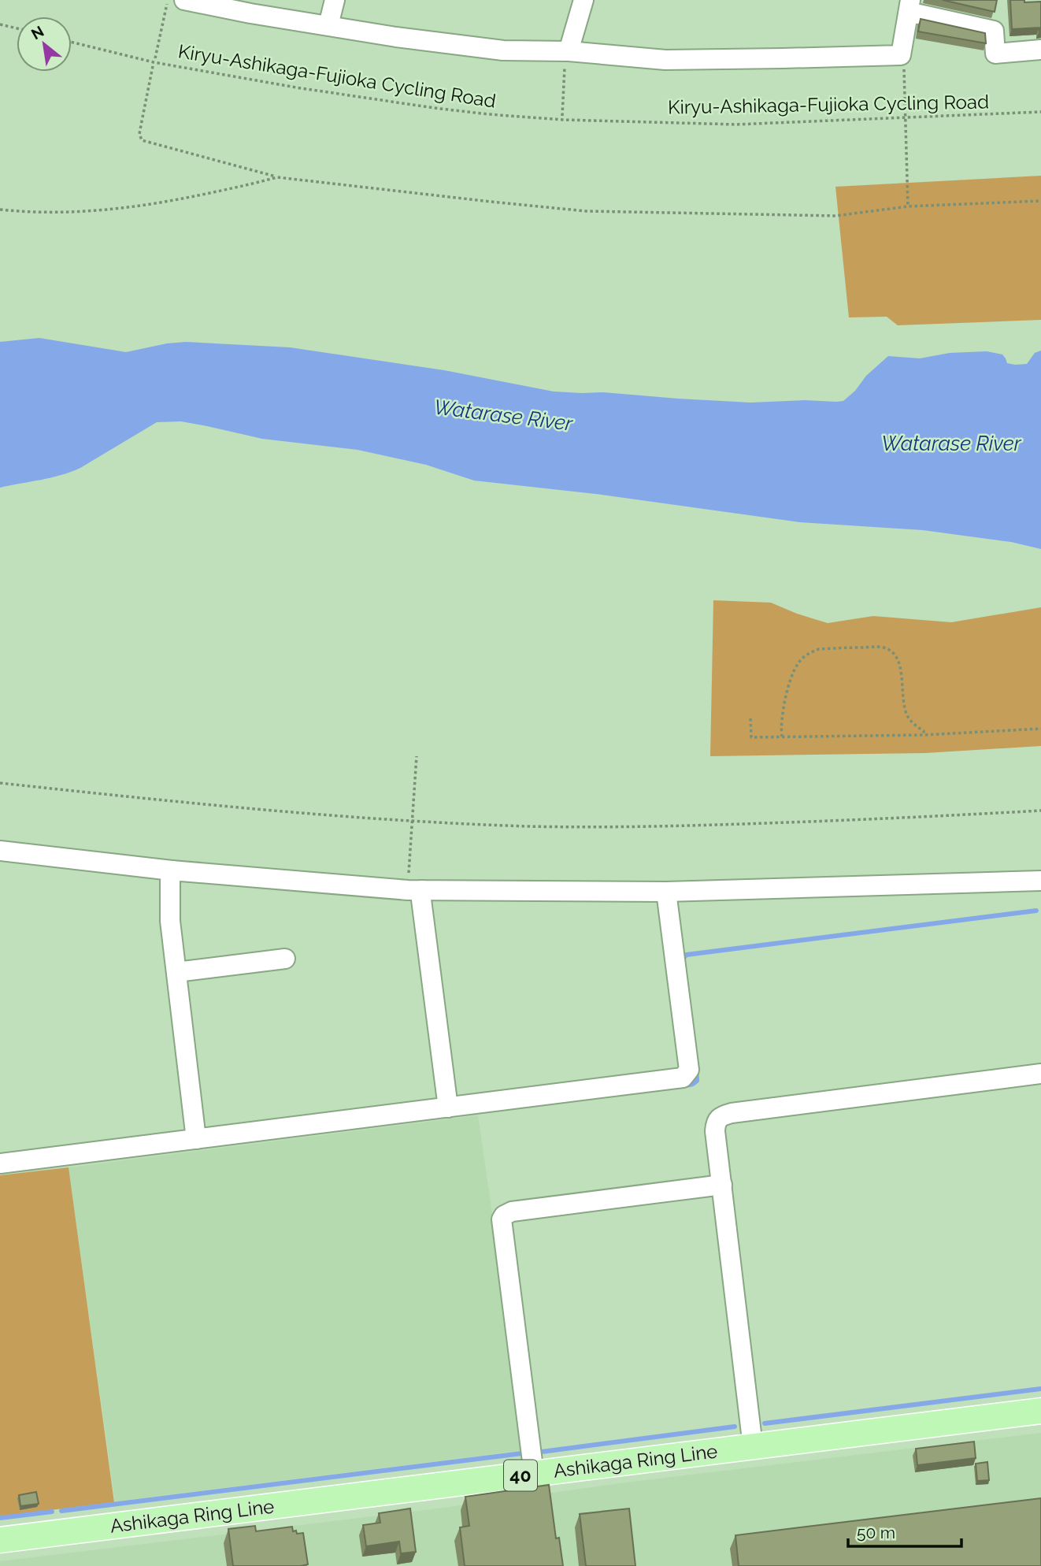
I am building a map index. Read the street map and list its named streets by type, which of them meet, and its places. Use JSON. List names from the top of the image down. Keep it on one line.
{"streets":{"main road":["Ashikaga Ring Line","40"],"path":["Kiryu-Ashikaga-Fujioka Cycling Road"]},"water":["Watarase River"],"scale_bar":"50 m","north":"top left"}
